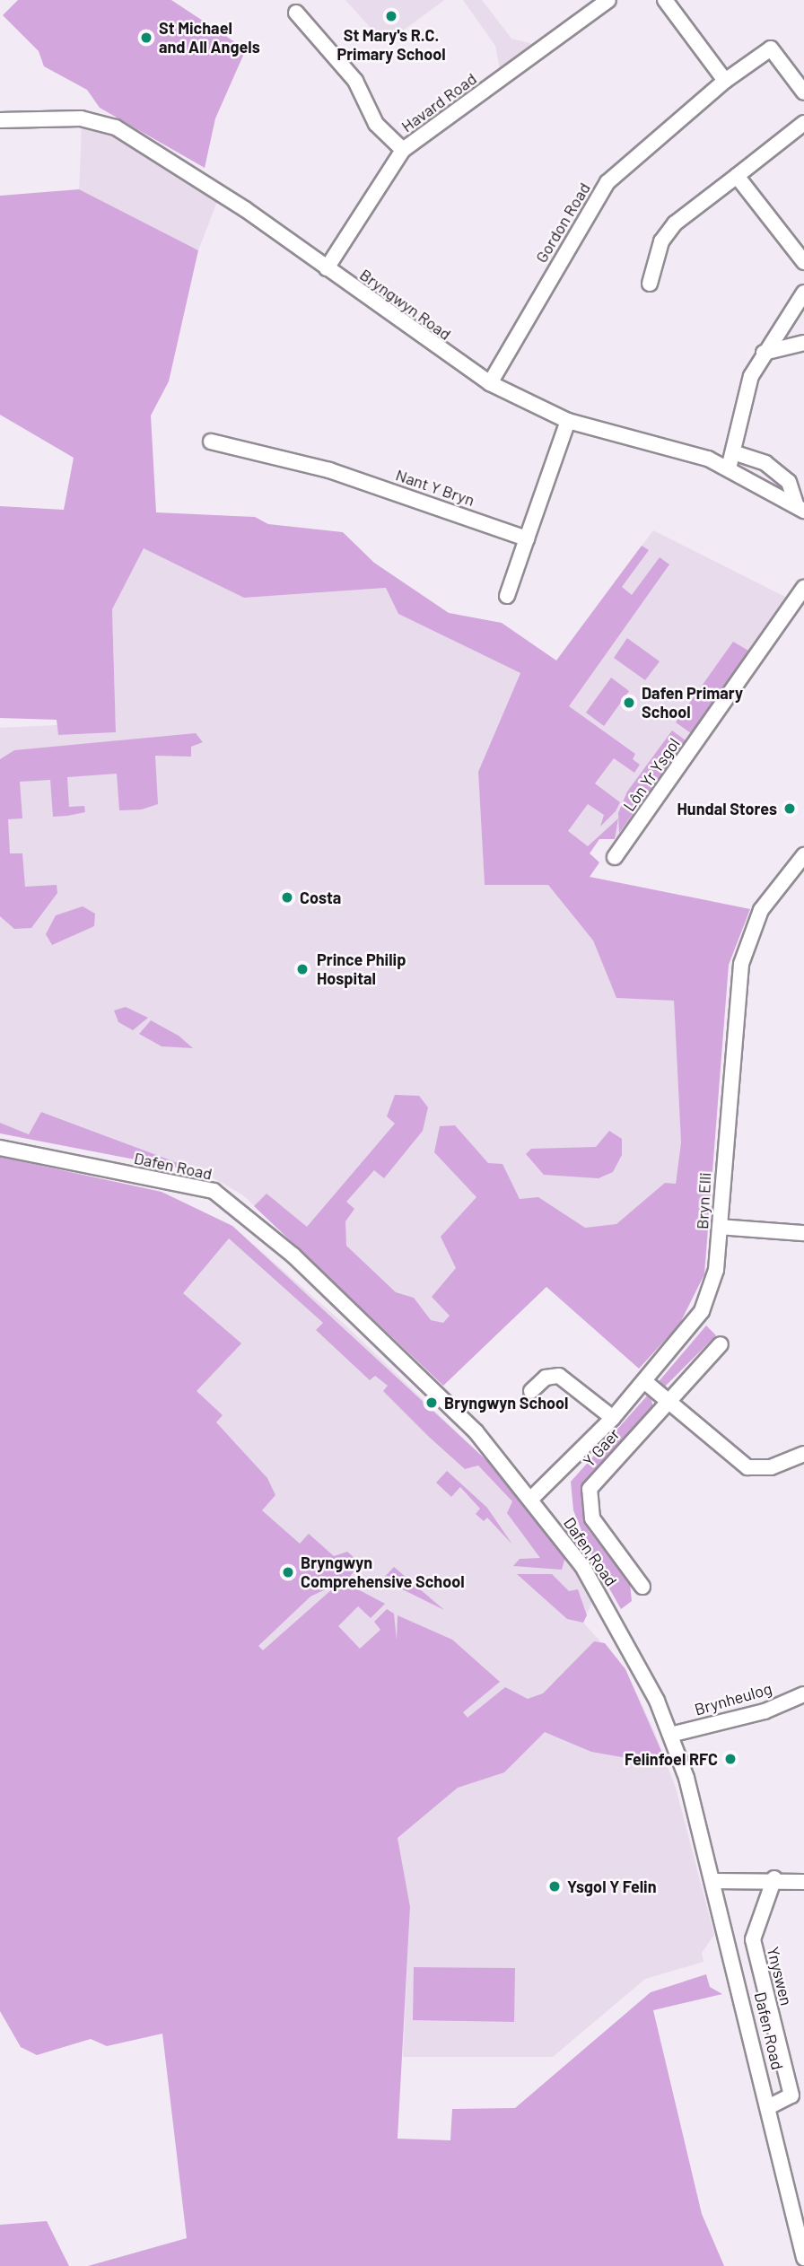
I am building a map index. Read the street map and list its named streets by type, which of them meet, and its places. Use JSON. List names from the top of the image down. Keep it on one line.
{"streets":{"street":["Havard Road","Gordon Road","Bryngwyn Road","Nant Y Bryn","Lôn Yr Ysgol","Dafen Road","Bryn Elli","Y Gaer","Brynheulog","Ynyswen"]},"crossings":[["Havard Road","Bryngwyn Road"],["Gordon Road","Bryngwyn Road"],["Dafen Road","Bryn Elli"],["Dafen Road","Brynheulog"],["Dafen Road","Ynyswen"]],"places":["St Mary's R.C. Primary School","St Michael and All Angels","Dafen Primary School","Hundal Stores","Costa","Prince Philip Hospital","Bryngwyn School","Bryngwyn Comprehensive School","Felinfoel RFC","Ysgol Y Felin"]}
